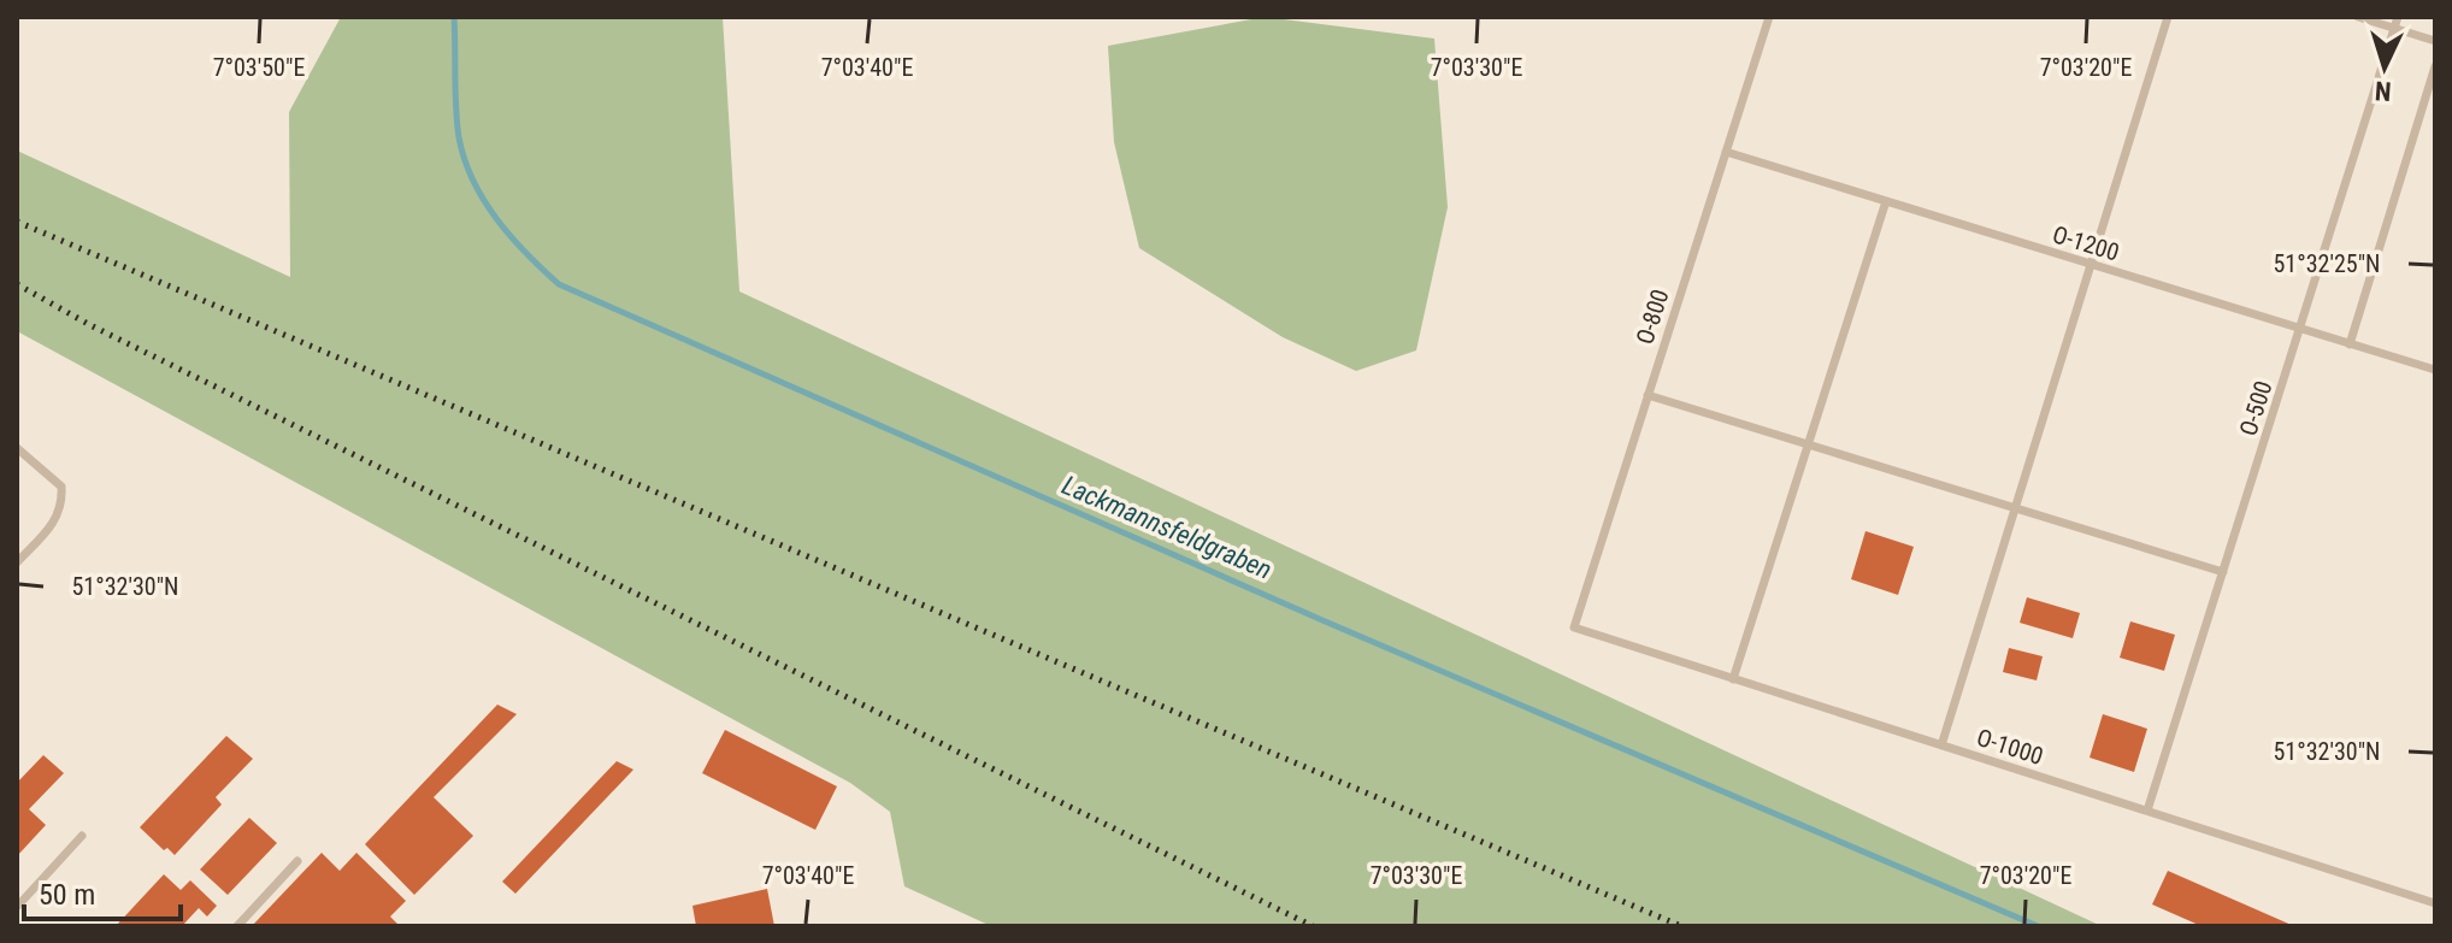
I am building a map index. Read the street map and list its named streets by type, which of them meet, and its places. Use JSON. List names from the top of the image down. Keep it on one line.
{"streets":{"lane":["O-1200","O-800","O-500","O-1000"]},"crossings":[["O-1200","O-800"],["O-1200","O-500"],["O-800","O-1000"],["O-500","O-1000"]],"water":["Lackmannsfeldgraben"],"scale_bar":"50 m","north":"bottom","coordinates":["7°03'50\"E","7°03'40\"E","7°03'30\"E","7°03'20\"E","51°32'25\"N","51°32'30\"N"]}
